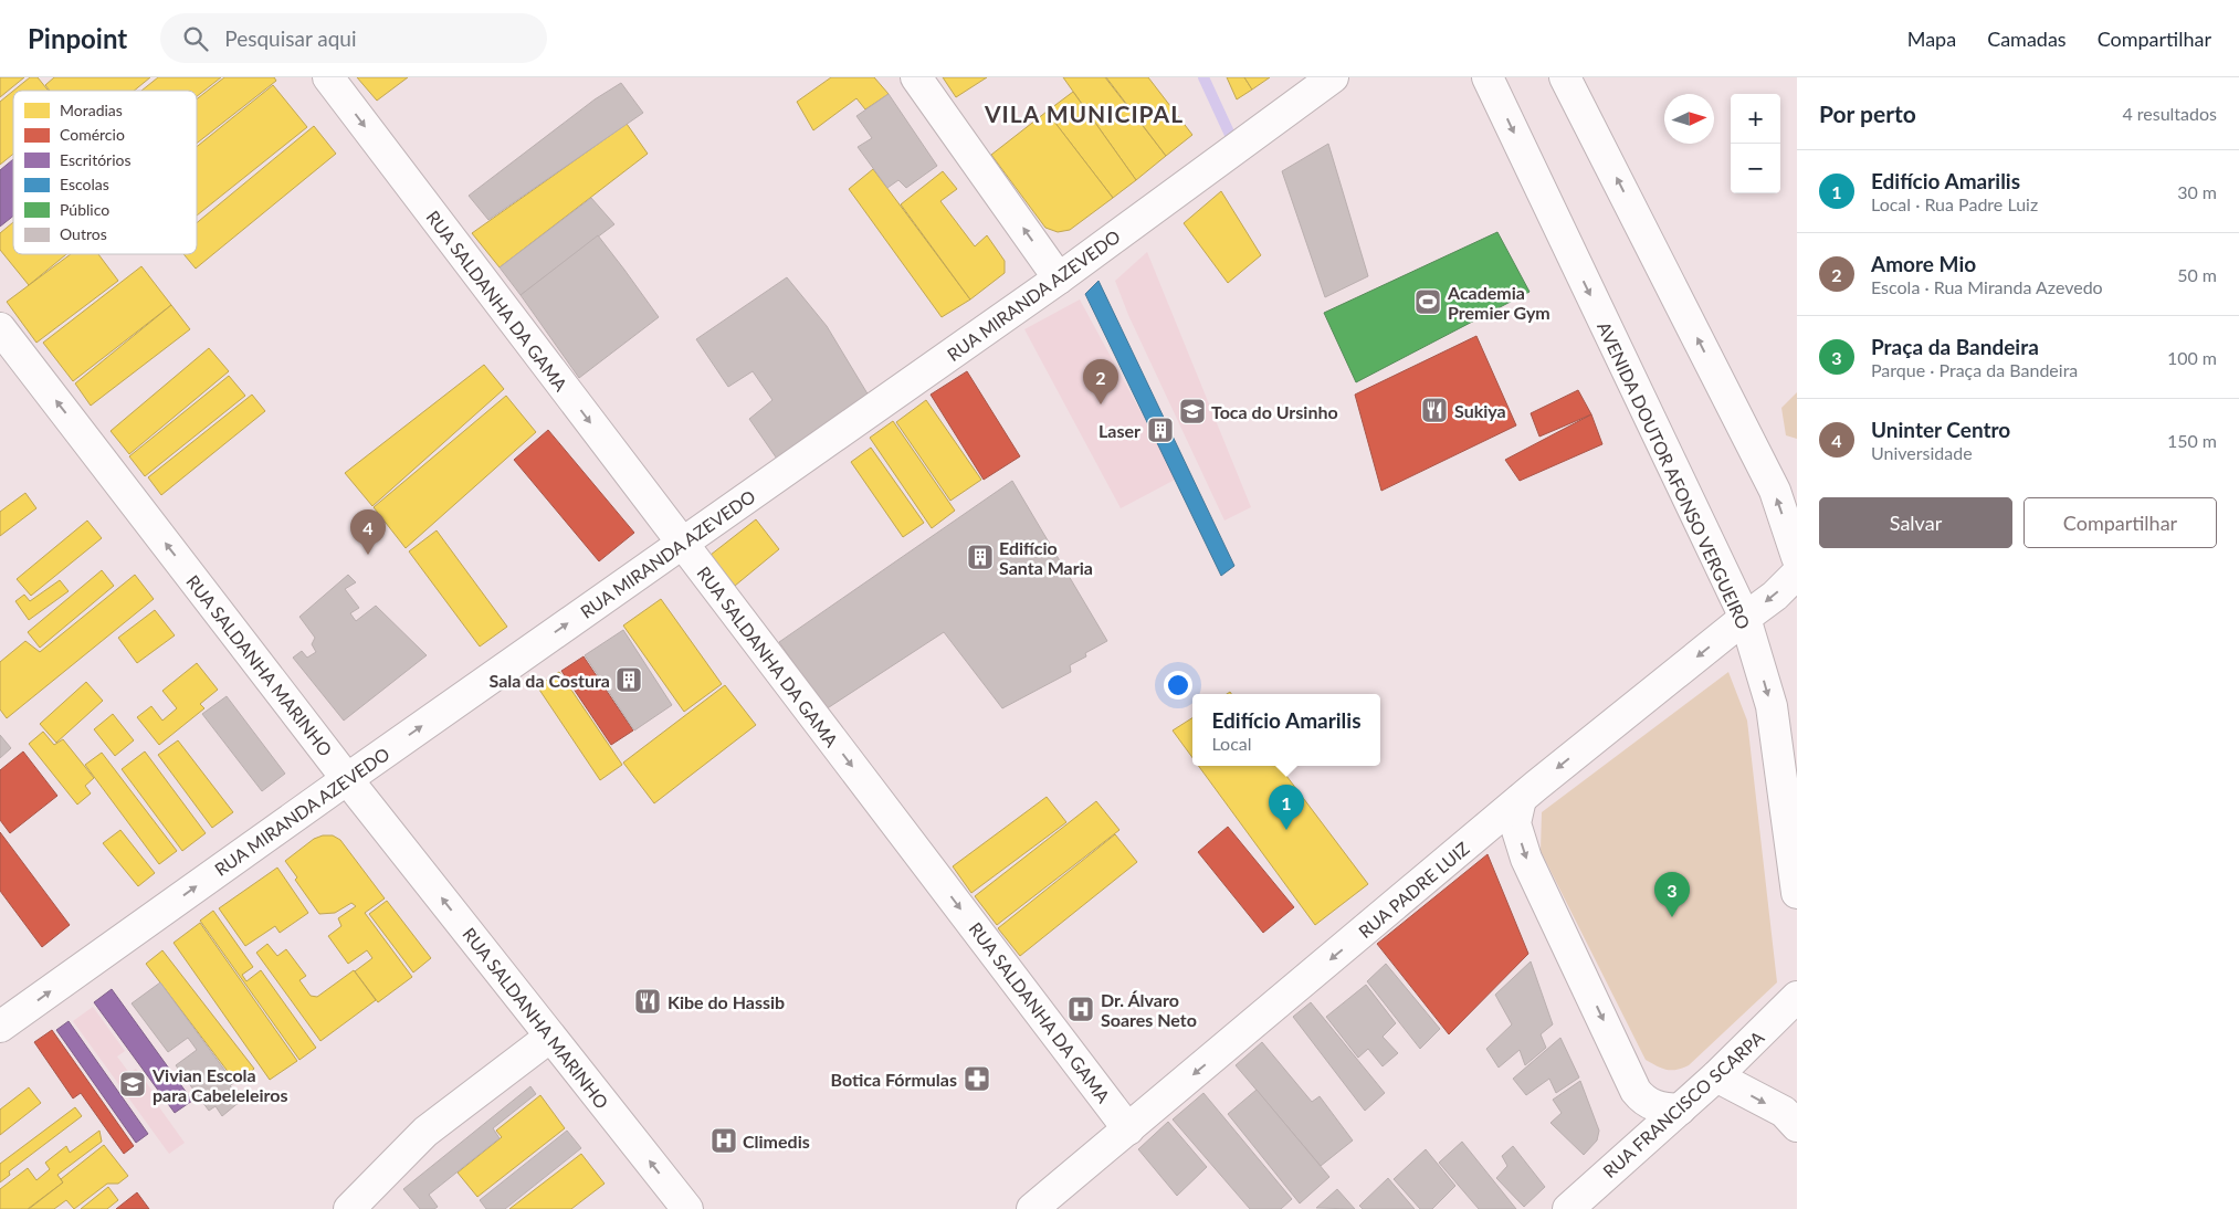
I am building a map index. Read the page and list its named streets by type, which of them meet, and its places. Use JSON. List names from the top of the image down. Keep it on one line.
{"streets":{"street":["RUA MIRANDA AZEVEDO","RUA SALDANHA DA GAMA","AVENIDA DOUTOR AFONSO VERGUEIRO","RUA SALDANHA MARINHO","RUA PADRE LUIZ","RUA FRANCISCO SCARPA"]},"crossings":[["RUA MIRANDA AZEVEDO","RUA SALDANHA DA GAMA"],["RUA MIRANDA AZEVEDO","RUA SALDANHA MARINHO"],["RUA SALDANHA DA GAMA","RUA PADRE LUIZ"],["AVENIDA DOUTOR AFONSO VERGUEIRO","RUA PADRE LUIZ"]],"one_way":["RUA MIRANDA AZEVEDO","RUA SALDANHA DA GAMA","RUA SALDANHA MARINHO","RUA PADRE LUIZ"],"districts":["VILA MUNICIPAL"],"places":{"sports":["Academia Premier Gym"],"restaurant":["Sukiya","Kibe do Hassib"],"school or university":["Toca do Ursinho","Vivian Escola para Cabeleleiros"],"building":["Laser","Edifício Santa Maria","Sala da Costura"],"hospital":["Dr. Álvaro Soares Neto","Climedis"],"pharmacy":["Botica Fórmulas"]},"legend":["Moradias","Comércio","Escritórios","Escolas","Público","Outros"],"north":"right","page":{"header":"Pinpoint","search":"Pesquisar aqui","nav":["Mapa","Camadas","Compartilhar"],"heading":["Por perto","4 resultados"],"map_buttons":["+","−"],"list":[{"mark":"1","name":"Edifício Amarilis","note":"Local · Rua Padre Luiz","value":"30 m"},{"mark":"2","name":"Amore Mio","note":"Escola · Rua Miranda Azevedo","value":"50 m"},{"mark":"3","name":"Praça da Bandeira","note":"Parque · Praça da Bandeira","value":"100 m"},{"mark":"4","name":"Uninter Centro","note":"Universidade","value":"150 m"}],"pins":["2","4","1","3"],"buttons":["Salvar","Compartilhar"],"popup":["Edifício Amarilis","Local"]}}
